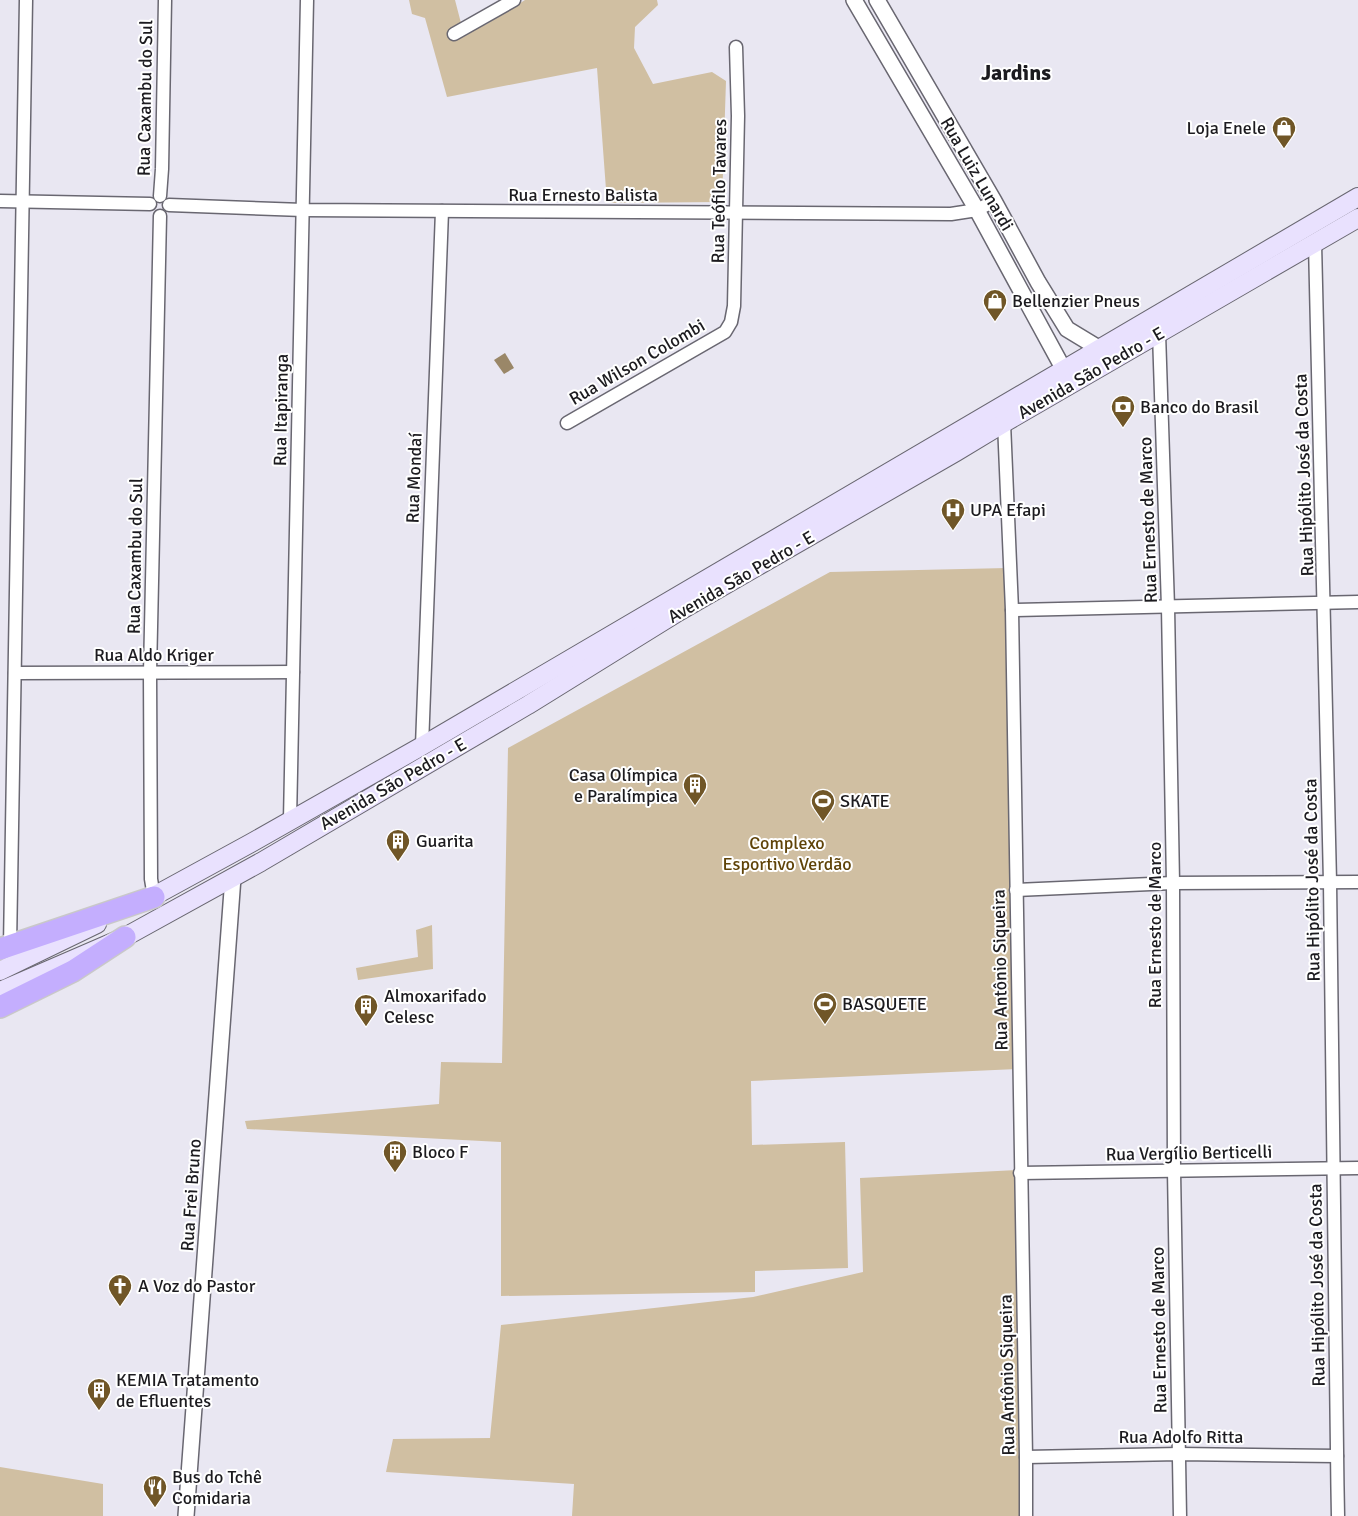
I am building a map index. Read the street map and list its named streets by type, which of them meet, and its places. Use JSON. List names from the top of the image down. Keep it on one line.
{"streets":{"main road":["Avenida São Pedro - E"],"street":["Rua Caxambu do Sul","Rua Luiz Lunardi","Rua Teófilo Tavares","Rua Ernesto Balista","Rua Wilson Colombi","Rua Itapiranga","Rua Hipólito José da Costa","Rua Mondaí","Rua Ernesto de Marco","Rua Aldo Kriger","Rua Antônio Siqueira","Rua Vergílio Berticelli","Rua Frei Bruno","Rua Adolfo Ritta"]},"crossings":[["Rua Caxambu do Sul","Rua Ernesto Balista"],["Rua Caxambu do Sul","Avenida São Pedro - E"],["Rua Caxambu do Sul","Rua Aldo Kriger"],["Rua Luiz Lunardi","Rua Ernesto Balista"],["Rua Luiz Lunardi","Avenida São Pedro - E"],["Rua Teófilo Tavares","Rua Ernesto Balista"],["Rua Teófilo Tavares","Rua Wilson Colombi"],["Rua Ernesto Balista","Rua Itapiranga"],["Rua Ernesto Balista","Rua Mondaí"],["Avenida São Pedro - E","Rua Itapiranga"],["Avenida São Pedro - E","Rua Hipólito José da Costa"],["Avenida São Pedro - E","Rua Mondaí"],["Avenida São Pedro - E","Rua Ernesto de Marco"],["Avenida São Pedro - E","Rua Antônio Siqueira"],["Avenida São Pedro - E","Rua Frei Bruno"],["Rua Itapiranga","Rua Aldo Kriger"],["Rua Hipólito José da Costa","Rua Vergílio Berticelli"],["Rua Hipólito José da Costa","Rua Adolfo Ritta"],["Rua Ernesto de Marco","Rua Vergílio Berticelli"],["Rua Ernesto de Marco","Rua Adolfo Ritta"],["Rua Antônio Siqueira","Rua Vergílio Berticelli"],["Rua Antônio Siqueira","Rua Adolfo Ritta"]],"districts":["Jardins"],"parks":["Complexo Esportivo Verdão"],"places":{"shop":["Loja Enele","Bellenzier Pneus"],"bank":["Banco do Brasil"],"hospital":["UPA Efapi"],"building":["Casa Olímpica e Paralímpica","Guarita","Almoxarifado Celesc","Bloco F","KEMIA Tratamento de Efluentes"],"sports":["SKATE","BASQUETE"],"church":["A Voz do Pastor"],"restaurant":["Bus do Tchê Comidaria"]}}
